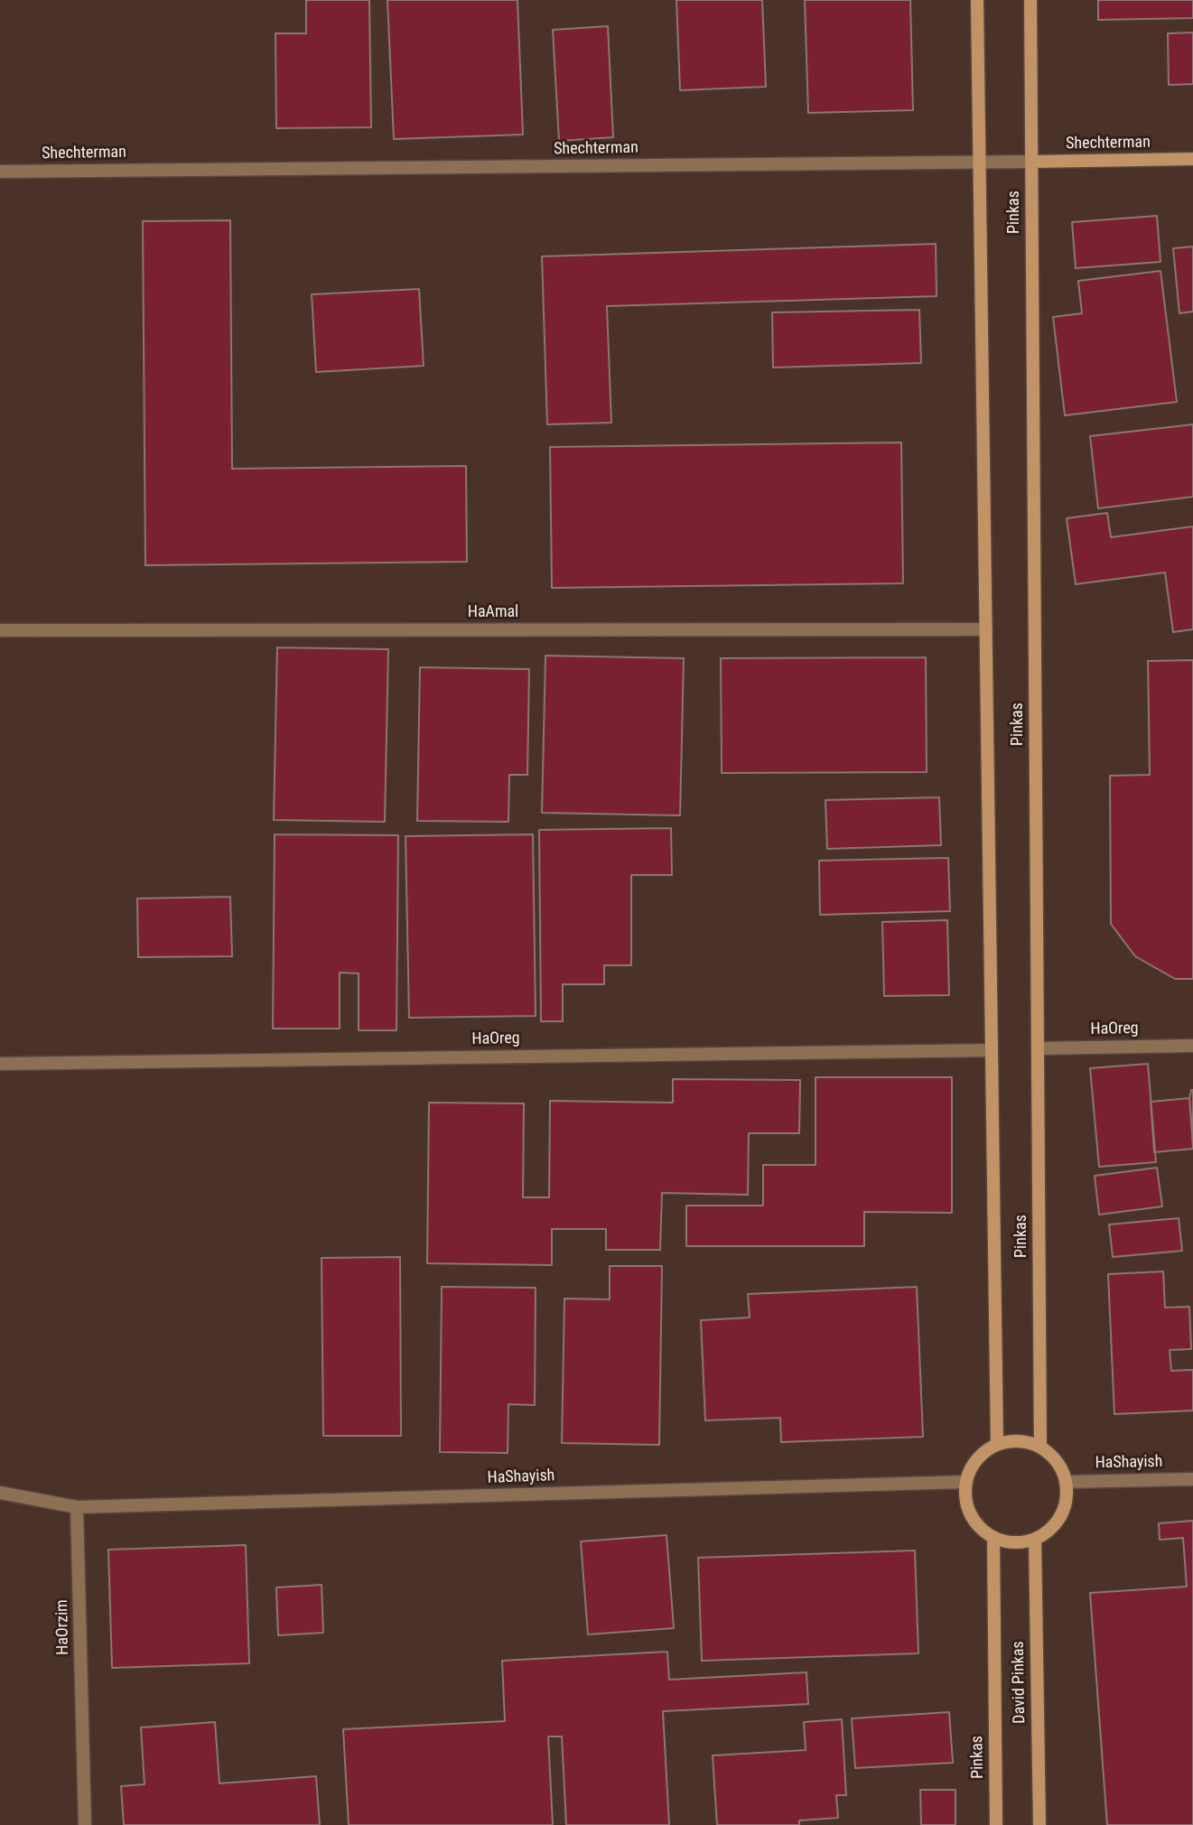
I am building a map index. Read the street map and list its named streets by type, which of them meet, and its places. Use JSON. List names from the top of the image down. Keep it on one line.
{"streets":{"street":["Shechterman","Pinkas","HaAmal","HaOreg","HaShayish","HaOrzim","David Pinkas"]},"crossings":[["Shechterman","Pinkas"],["Pinkas","HaAmal"],["Pinkas","HaOreg"],["Pinkas","HaShayish"],["Pinkas","David Pinkas"],["HaShayish","HaOrzim"],["HaShayish","David Pinkas"]]}
